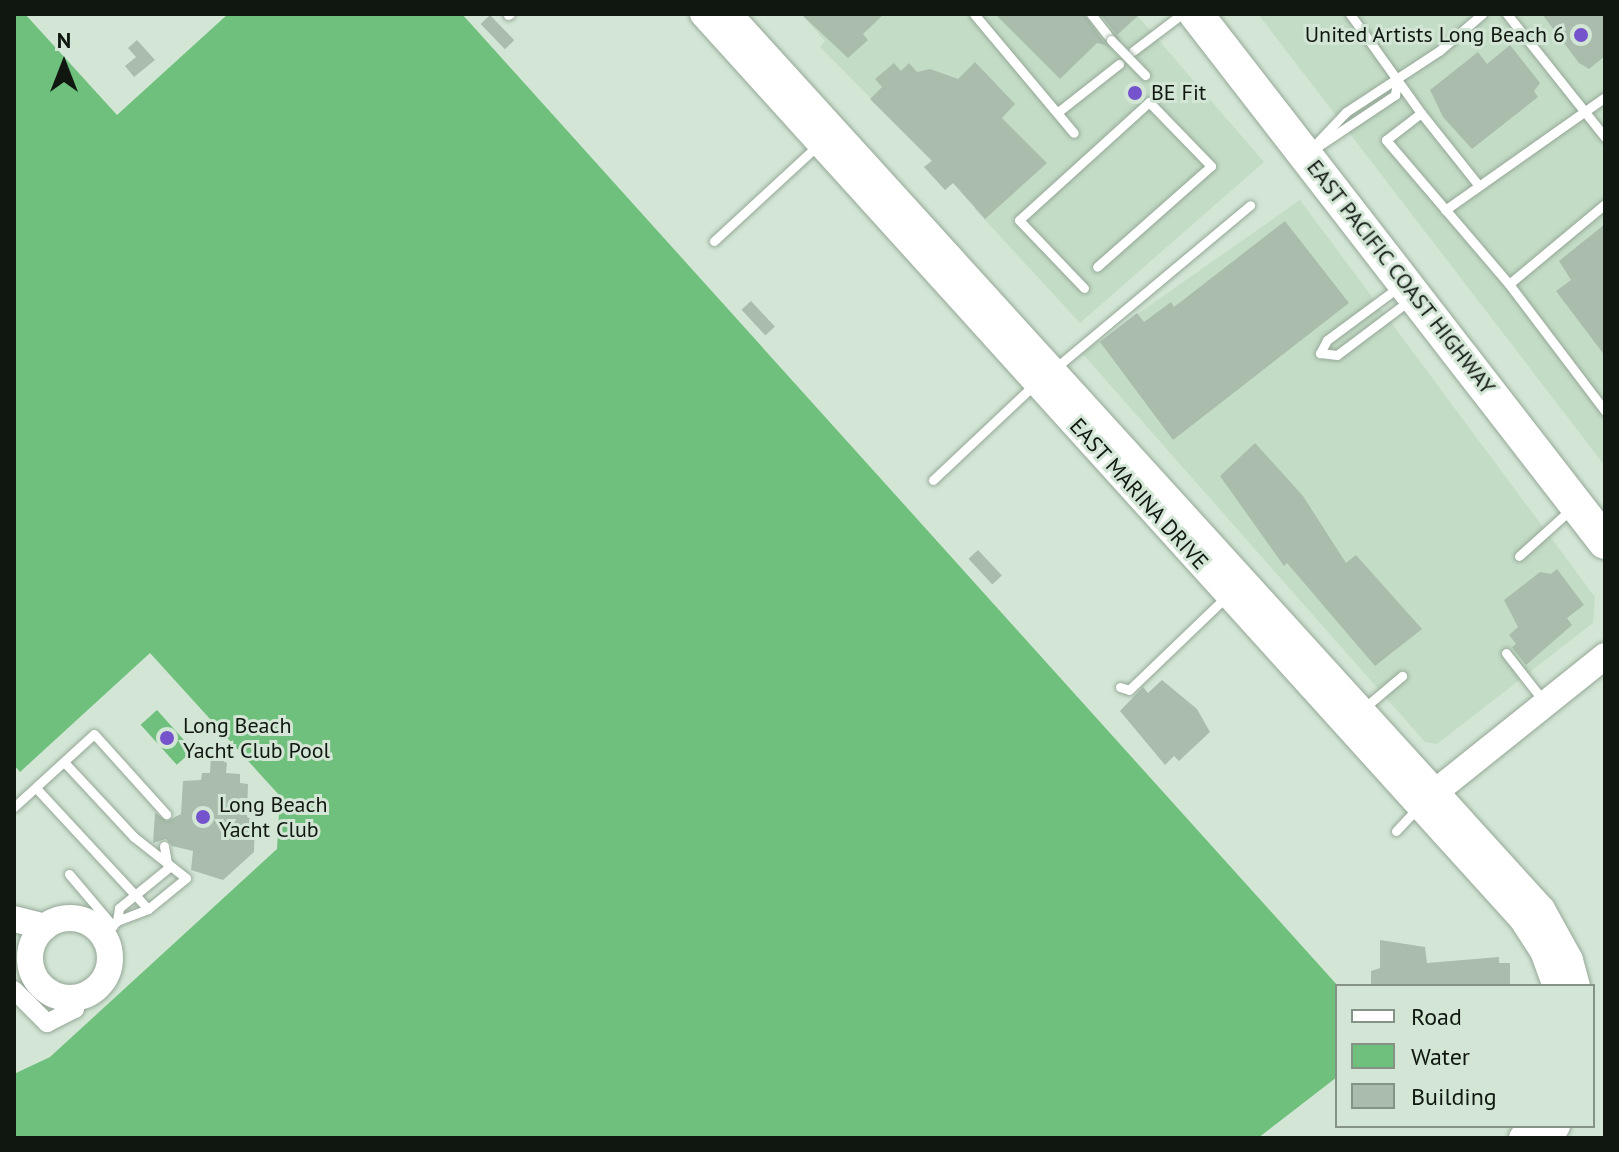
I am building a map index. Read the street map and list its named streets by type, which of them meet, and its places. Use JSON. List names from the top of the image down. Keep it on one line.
{"streets":{"highway":["EAST PACIFIC COAST HIGHWAY"],"main road":["EAST MARINA DRIVE"]},"places":["United Artists Long Beach 6","BE Fit","Long Beach Yacht Club Pool","Long Beach Yacht Club"],"legend":["Road","Water","Building"],"north":"top"}
